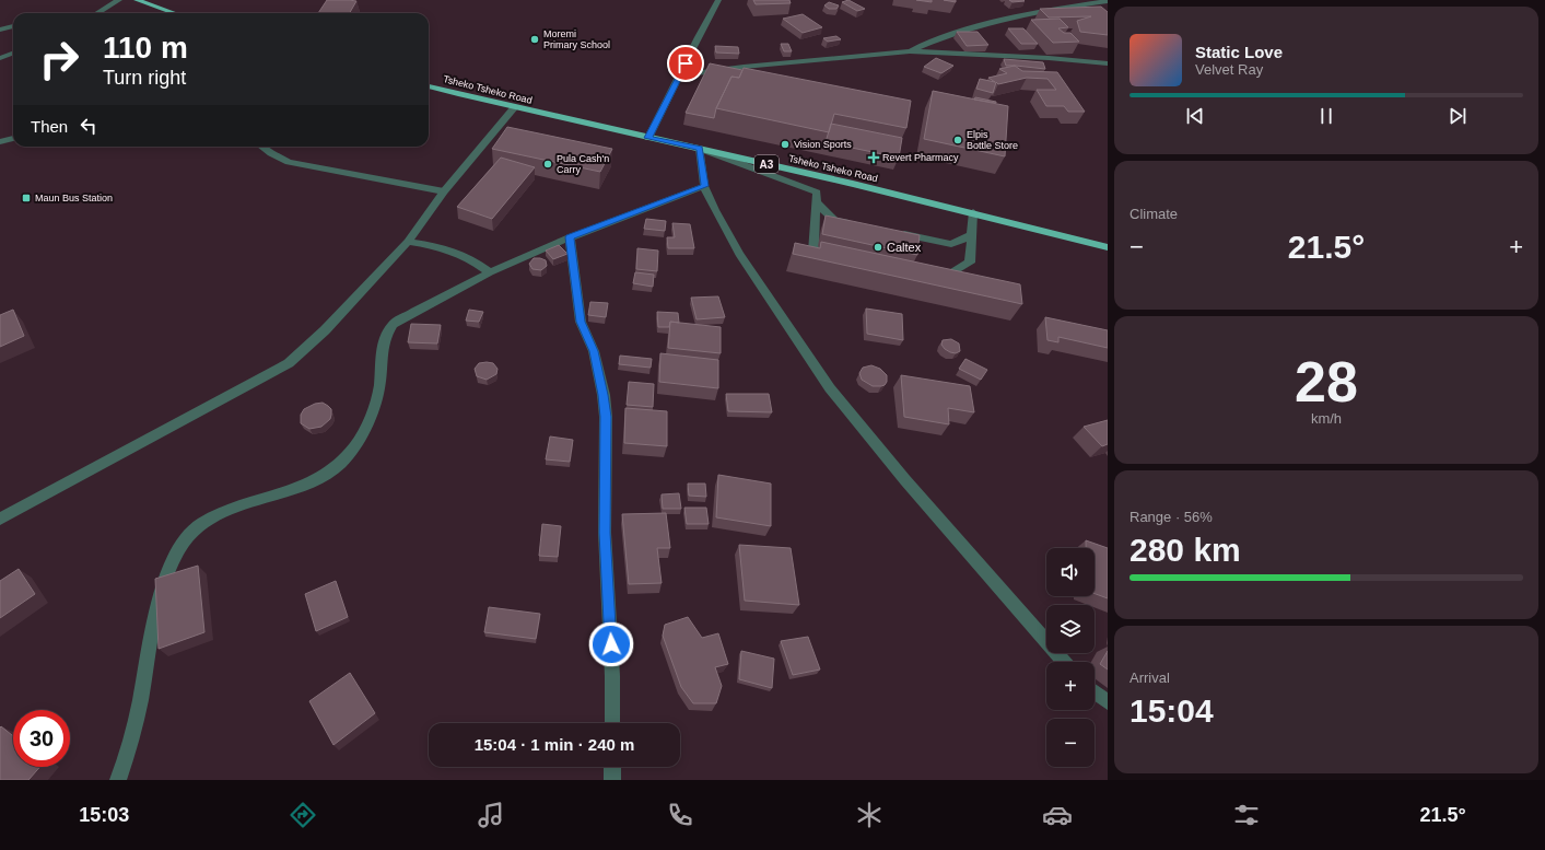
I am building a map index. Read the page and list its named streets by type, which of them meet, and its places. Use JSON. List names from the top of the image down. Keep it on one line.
{"streets":{"highway":["Tsheko Tsheko Road","A3"]},"places":{"other":["Moremi Primary School","Elpis Bottle Store","Vision Sports","Pula Cash'n Carry","Caltex"],"health":["Revert Pharmacy"],"transit":["Maun Bus Station"]},"page":{"turn":["110 m","Turn right"],"song":["Static Love","Velvet Ray"],"then":"Then","tile":["Climate",["28","km/h"],["Range · 56%","280 km"],["Arrival","15:04"]],"heat":["−","21.5°","+"],"map_buttons":["+","−"],"limit":"30","trip":"15:04 · 1 min · 240 m","tabs":["15:03","21.5°"]}}
